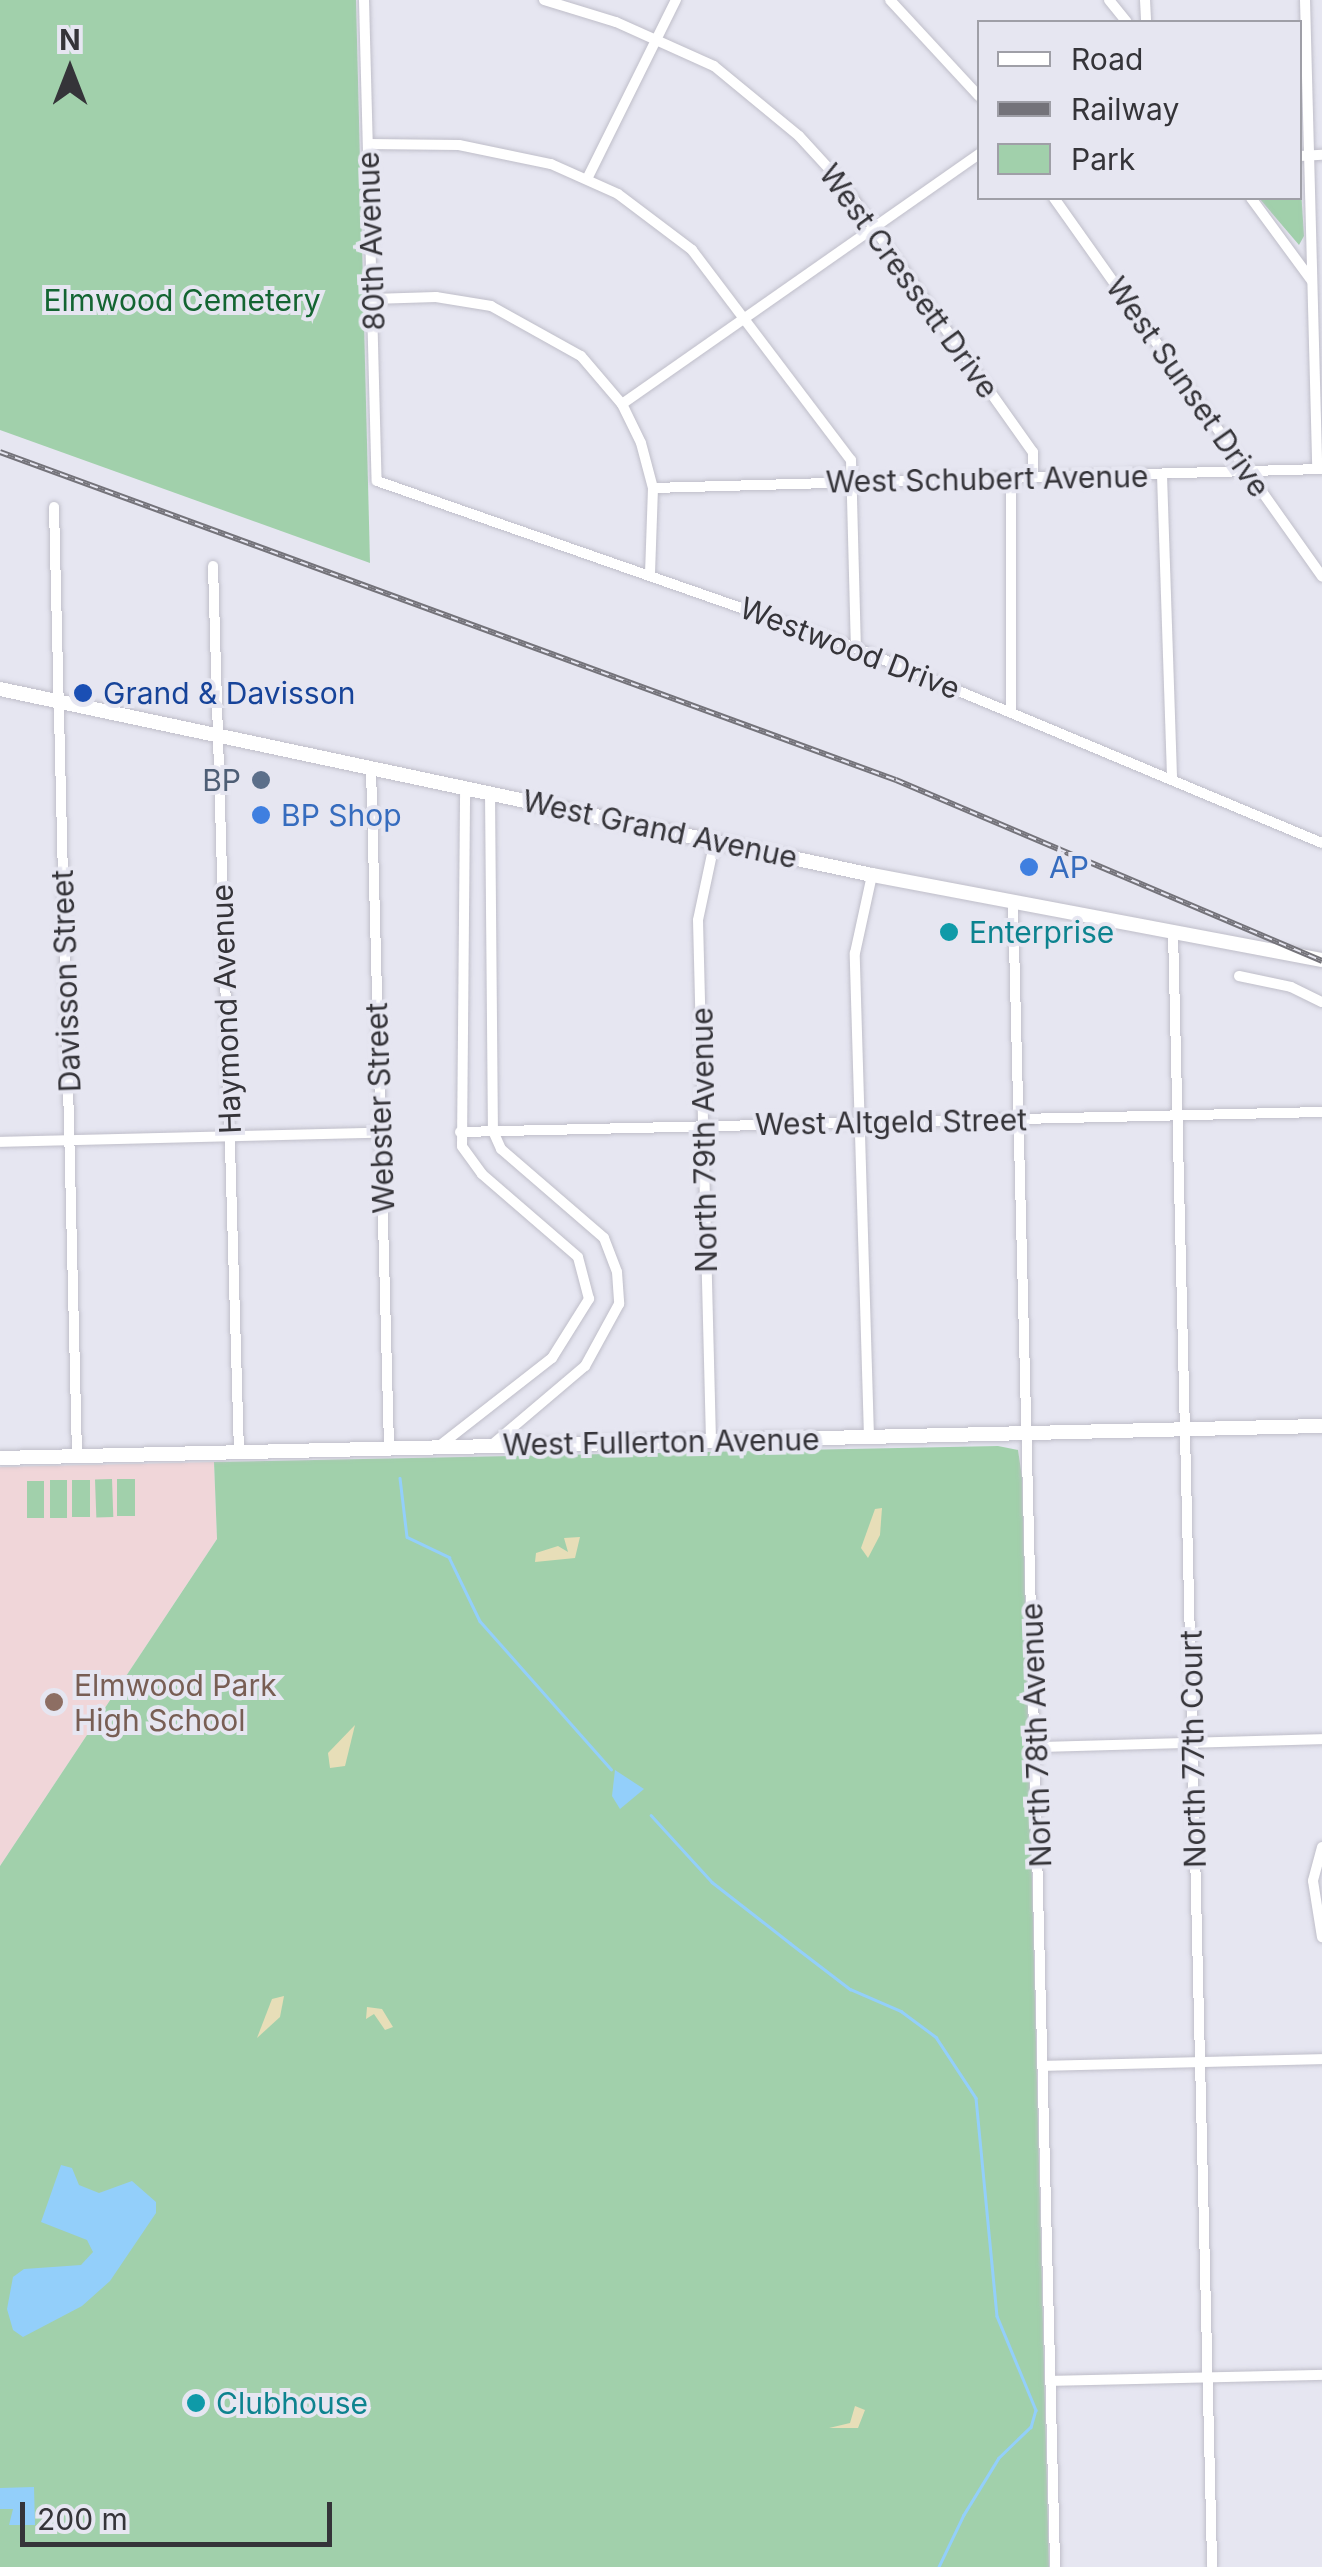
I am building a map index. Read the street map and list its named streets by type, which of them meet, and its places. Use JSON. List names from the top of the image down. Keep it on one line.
{"streets":{"main road":["West Grand Avenue","West Fullerton Avenue"],"street":["80th Avenue","West Cressett Drive","West Sunset Drive","West Schubert Avenue","Westwood Drive","Davisson Street","Haymond Avenue","Webster Street","West Altgeld Street","North 79th Avenue","North 78th Avenue","North 77th Court"]},"crossings":[["80th Avenue","Westwood Drive"],["West Cressett Drive","West Schubert Avenue"],["West Sunset Drive","West Schubert Avenue"],["West Grand Avenue","Davisson Street"],["West Grand Avenue","Haymond Avenue"],["West Grand Avenue","Webster Street"],["West Grand Avenue","North 79th Avenue"],["West Grand Avenue","North 78th Avenue"],["West Grand Avenue","North 77th Court"],["Davisson Street","West Fullerton Avenue"],["Haymond Avenue","West Fullerton Avenue"],["Webster Street","West Fullerton Avenue"],["West Altgeld Street","North 79th Avenue"],["West Altgeld Street","North 78th Avenue"],["West Altgeld Street","North 77th Court"],["North 79th Avenue","West Fullerton Avenue"],["West Fullerton Avenue","North 78th Avenue"],["West Fullerton Avenue","North 77th Court"]],"parks":["Elmwood Cemetery"],"places":["Grand & Davisson","BP","BP Shop","AP","Enterprise","Elmwood Park High School","Clubhouse"],"legend":["Road","Railway","Park"],"scale_bar":"200 m","north":"top"}
